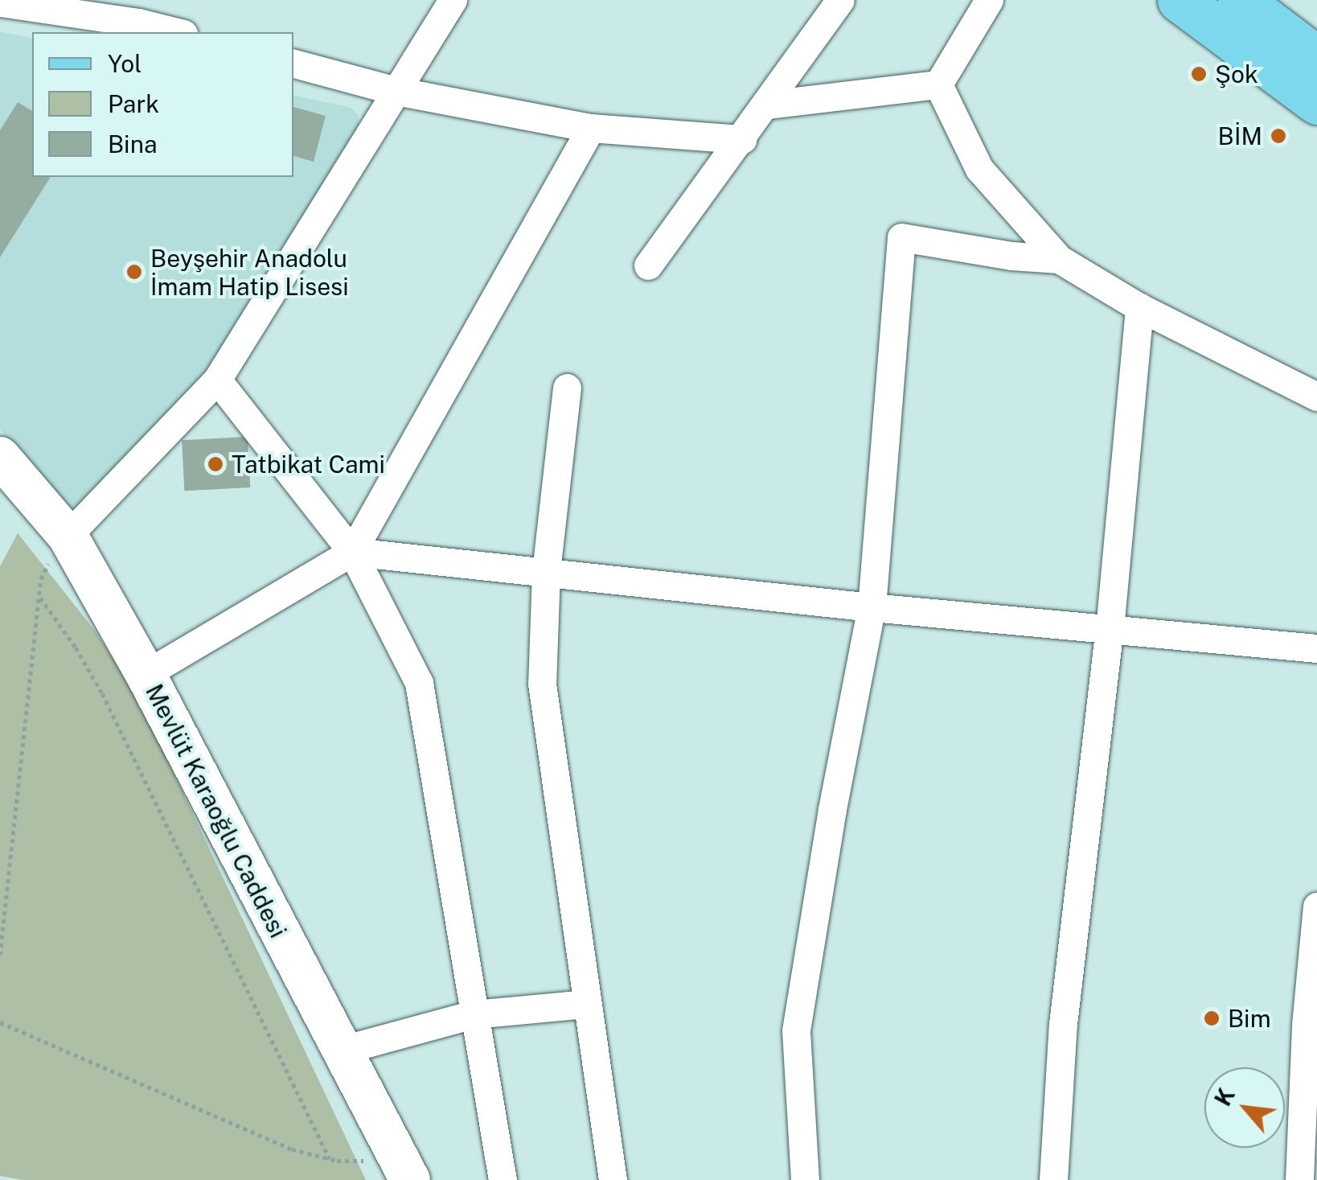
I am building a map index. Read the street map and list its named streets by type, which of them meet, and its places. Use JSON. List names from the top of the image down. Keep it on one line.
{"streets":{"main road":["Mevlüt Karaoğlu Caddesi"]},"places":["Şok","BİM","Beyşehir Anadolu İmam Hatip Lisesi","Tatbikat Cami","Bim"],"legend":["Yol","Park","Bina"],"north":"top left"}
